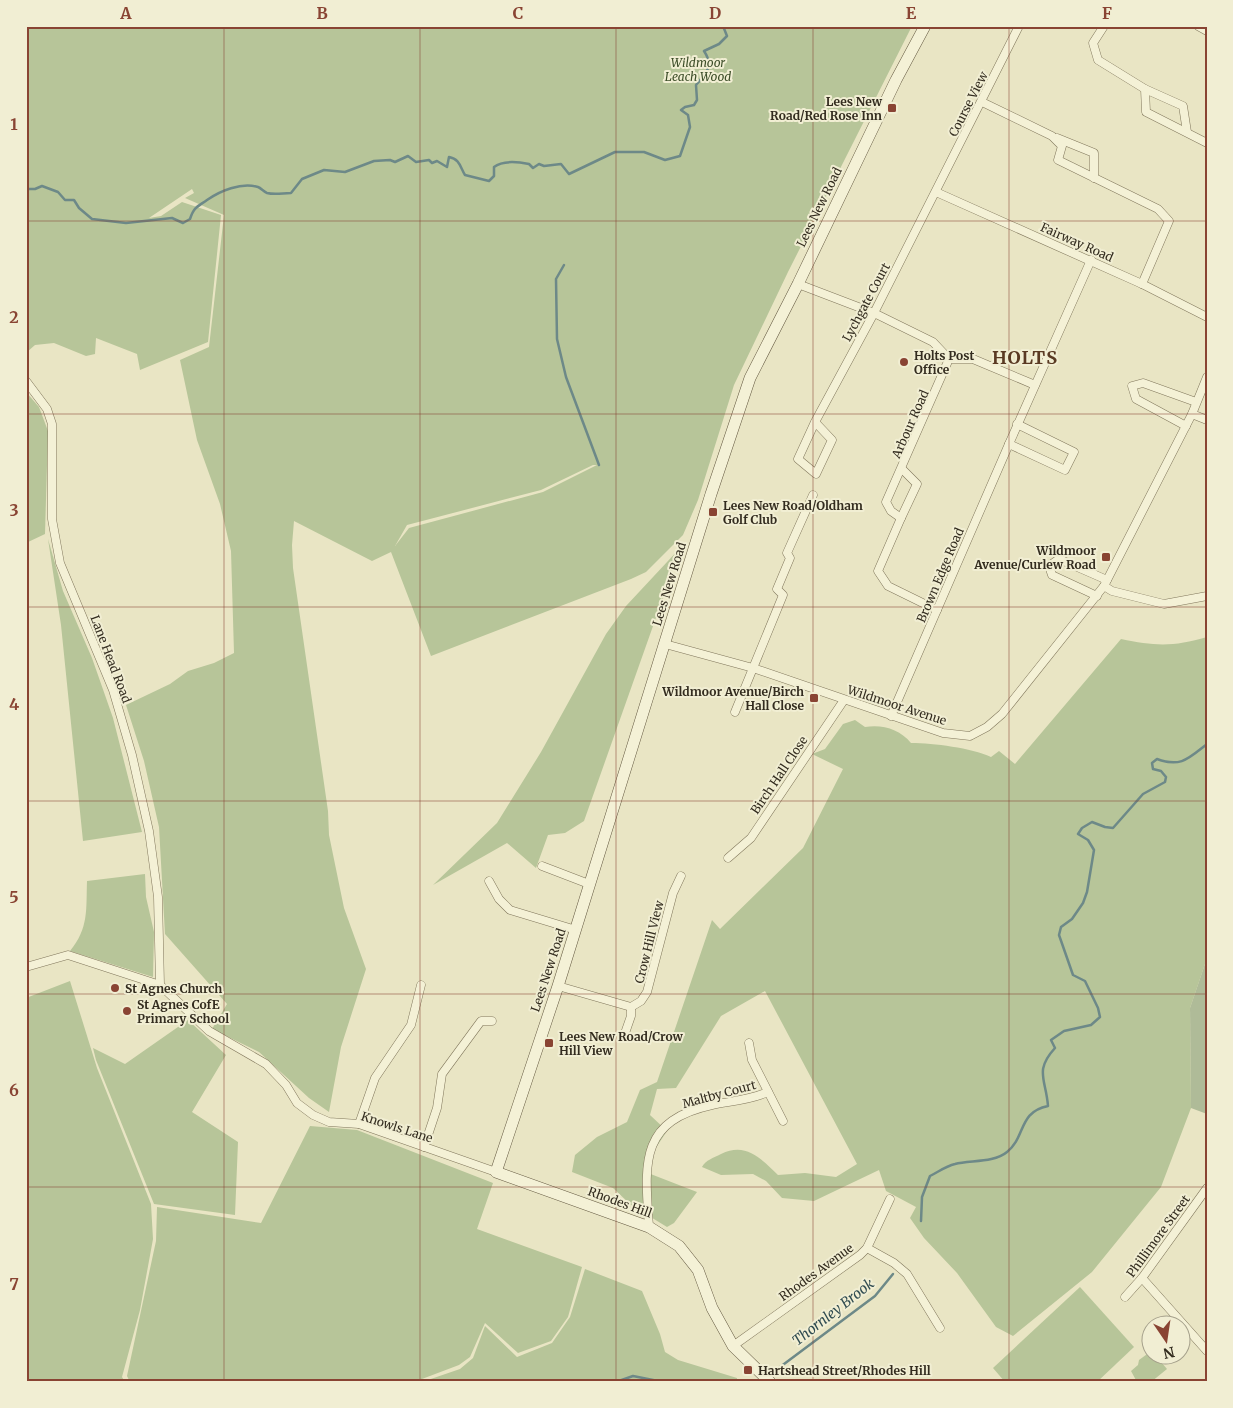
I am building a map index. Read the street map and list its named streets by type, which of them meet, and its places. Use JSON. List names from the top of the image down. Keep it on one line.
{"streets":{"street":["Course View","Lees New Road","Fairway Road","Lychgate Court","Arbour Road","Brown Edge Road","Lane Head Road","Wildmoor Avenue","Birch Hall Close","Crow Hill View","Maltby Court","Knowls Lane","Rhodes Hill","Phillimore Street","Rhodes Avenue"]},"crossings":[["Course View","Fairway Road"],["Course View","Lychgate Court"],["Lees New Road","Wildmoor Avenue"],["Lees New Road","Knowls Lane"],["Lees New Road","Rhodes Hill"],["Fairway Road","Lychgate Court"],["Fairway Road","Brown Edge Road"],["Arbour Road","Brown Edge Road"],["Brown Edge Road","Wildmoor Avenue"],["Lane Head Road","Knowls Lane"],["Wildmoor Avenue","Birch Hall Close"],["Maltby Court","Rhodes Hill"],["Knowls Lane","Rhodes Hill"],["Rhodes Hill","Rhodes Avenue"]],"districts":["HOLTS"],"water":["Thornley Brook"],"parks":["Wildmoor Leach Wood"],"places":{"transit":["Lees New Road/Red Rose Inn","Lees New Road/Oldham Golf Club","Wildmoor Avenue/Curlew Road","Wildmoor Avenue/Birch Hall Close","Lees New Road/Crow Hill View","Hartshead Street/Rhodes Hill"],"other":["Holts Post Office","St Agnes Church","St Agnes CofE Primary School"]},"north":"bottom","grid":{"columns":["A","B","C","D","E","F"],"rows":["1","2","3","4","5","6","7"]}}
